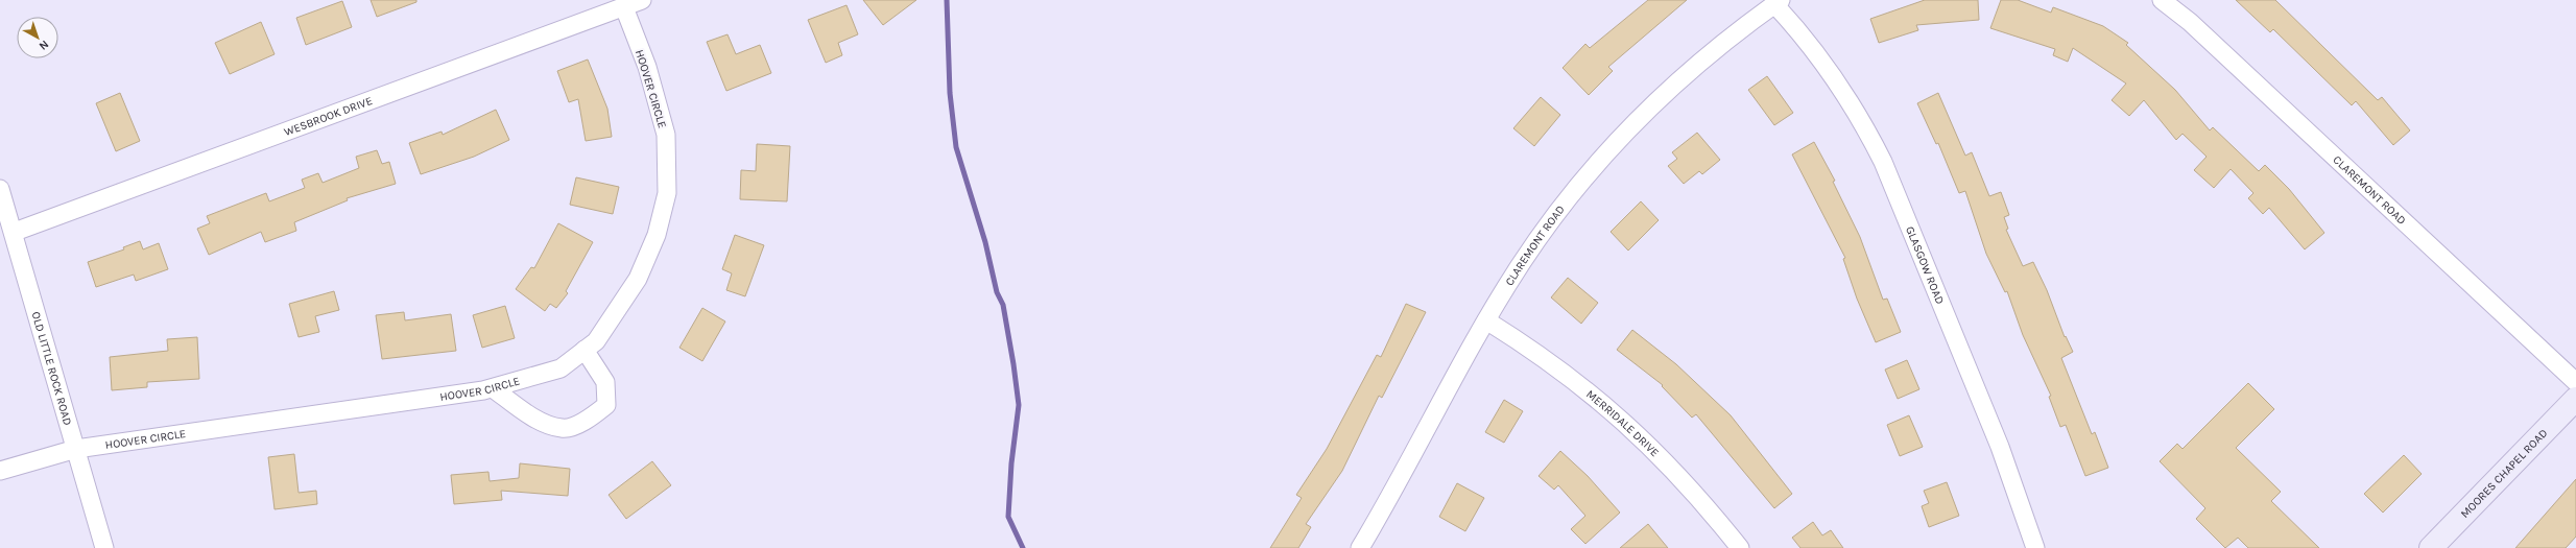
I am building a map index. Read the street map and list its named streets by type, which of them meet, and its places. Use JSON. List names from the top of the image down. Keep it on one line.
{"streets":{"main road":["MOORES CHAPEL ROAD"],"street":["HOOVER CIRCLE","WESBROOK DRIVE","CLAREMONT ROAD","GLASGOW ROAD","OLD LITTLE ROCK ROAD","MERRIDALE DRIVE"]},"crossings":[["HOOVER CIRCLE","WESBROOK DRIVE"],["HOOVER CIRCLE","OLD LITTLE ROCK ROAD"],["WESBROOK DRIVE","OLD LITTLE ROCK ROAD"],["CLAREMONT ROAD","GLASGOW ROAD"],["CLAREMONT ROAD","MERRIDALE DRIVE"]],"north":"bottom right"}
